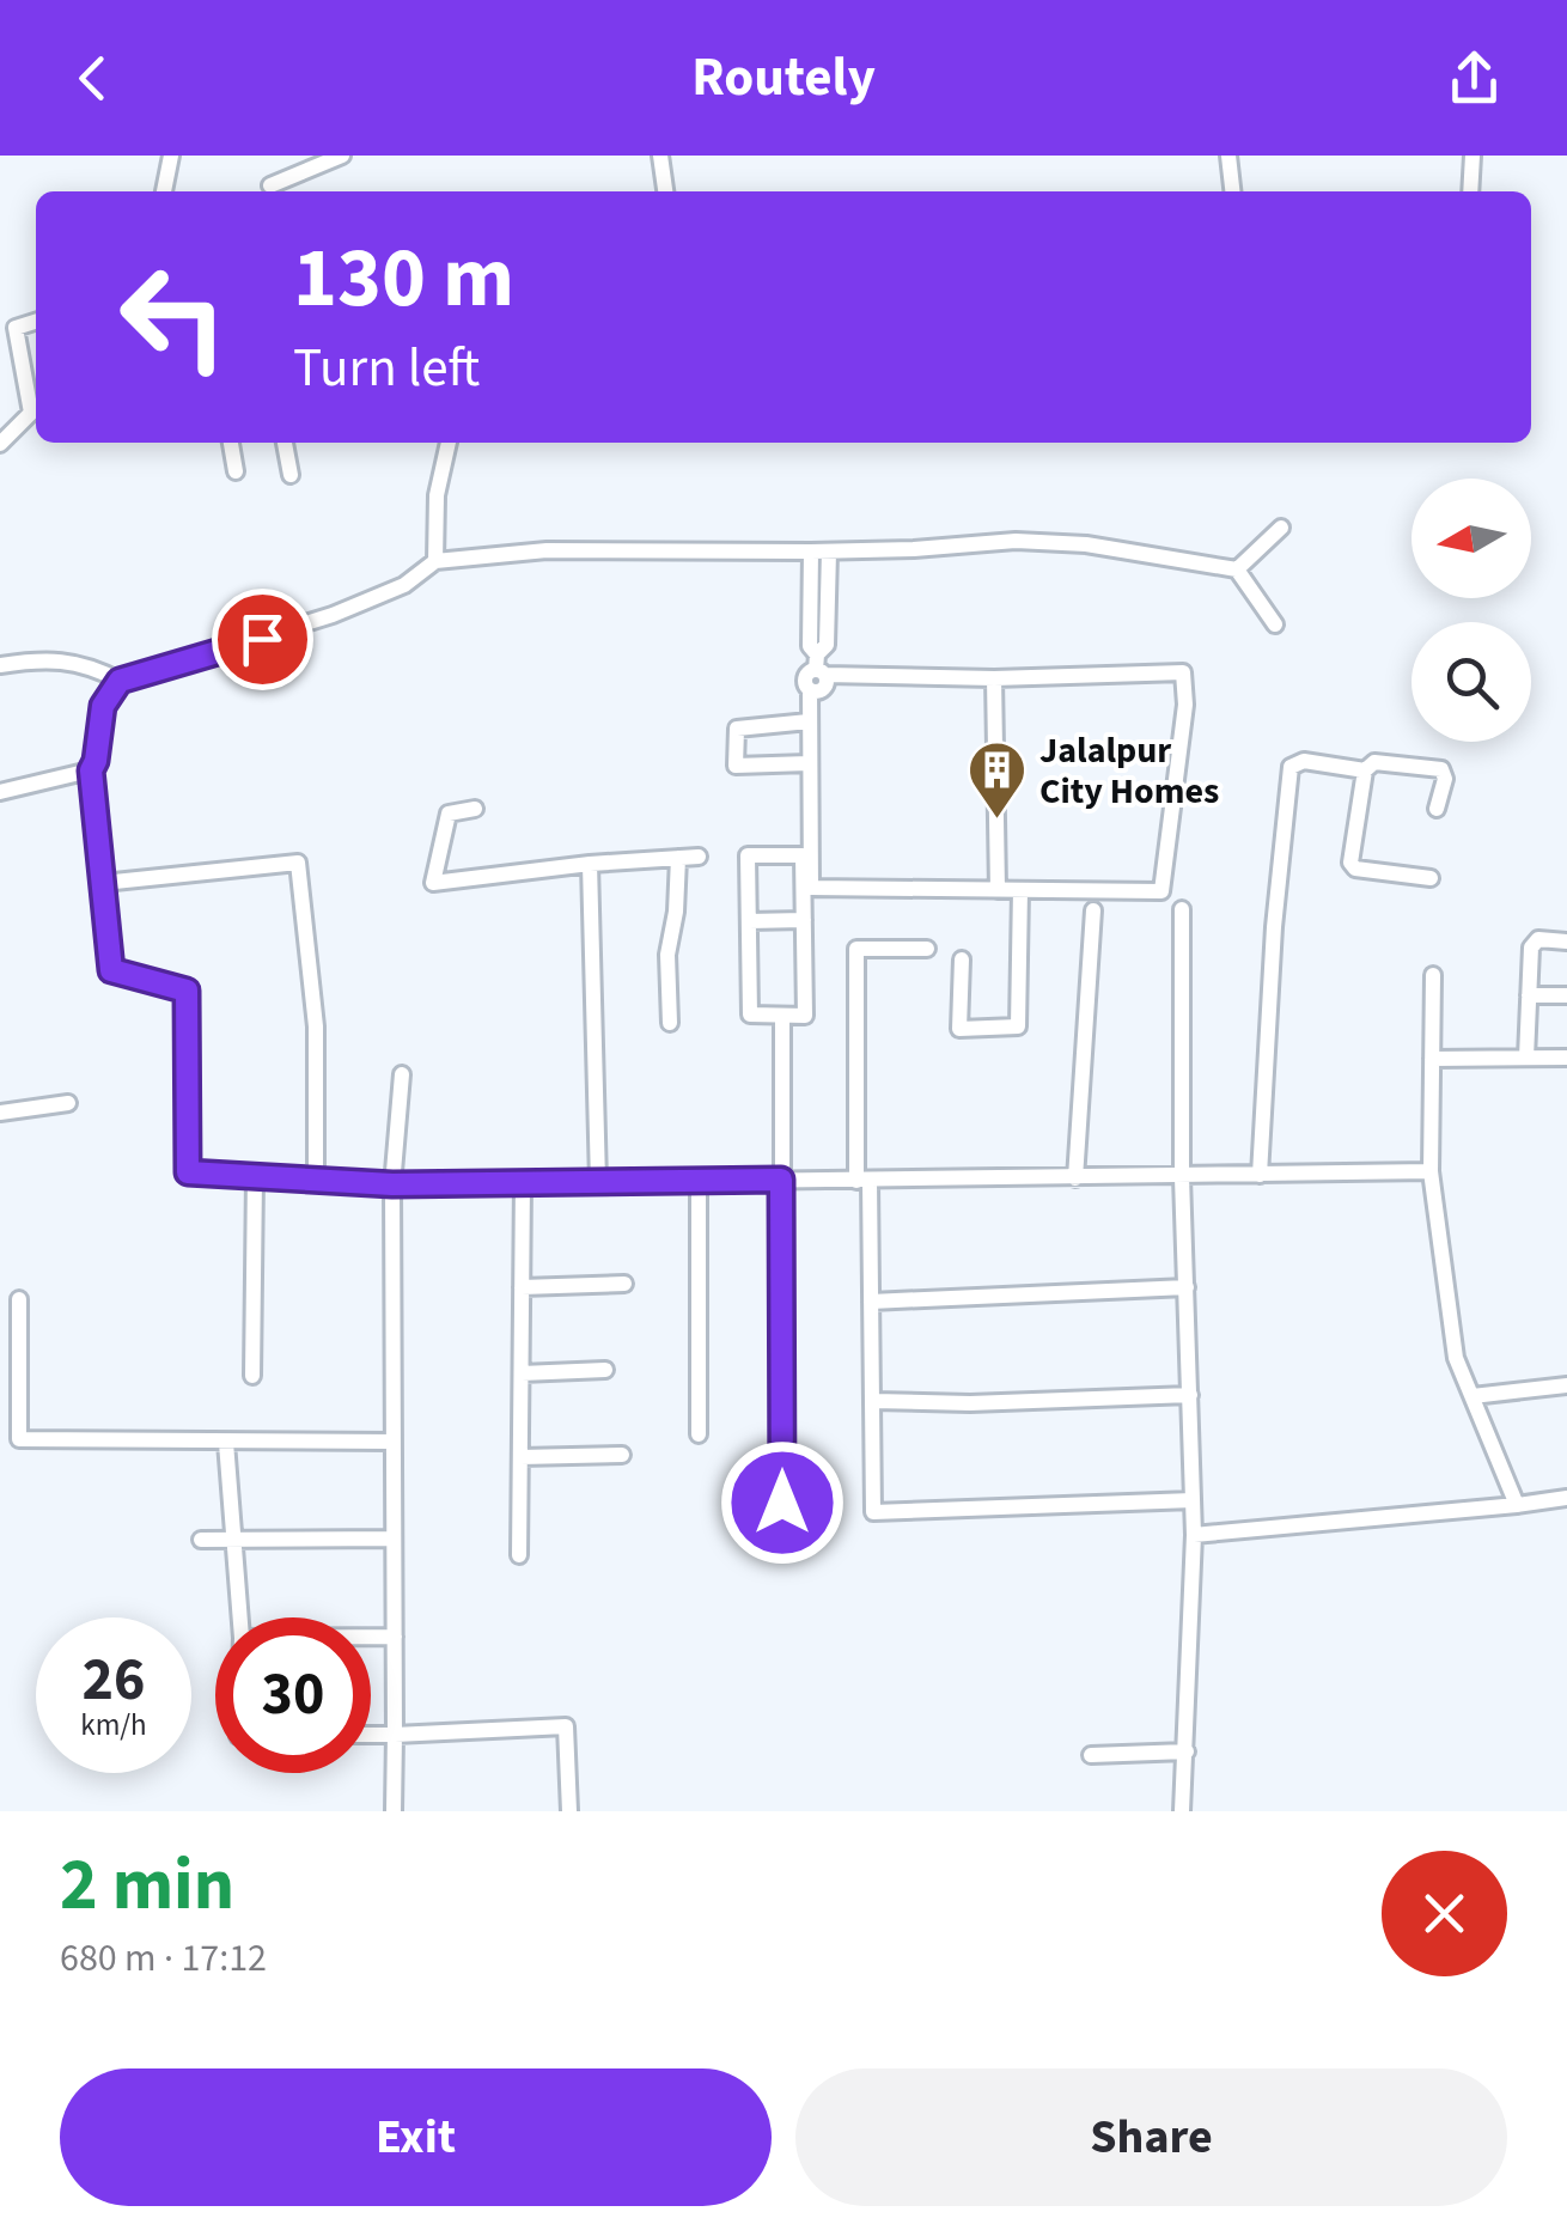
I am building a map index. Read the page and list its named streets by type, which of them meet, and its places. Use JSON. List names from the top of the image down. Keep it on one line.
{"places":{"building":["Jalalpur City Homes"]},"north":"left","page":{"header":"Routely","turn":["130 m","Turn left"],"speed":"26 km/h","limit":"30","heading":["2 min","680 m · 17:12"],"buttons":["Exit","Share"]}}
